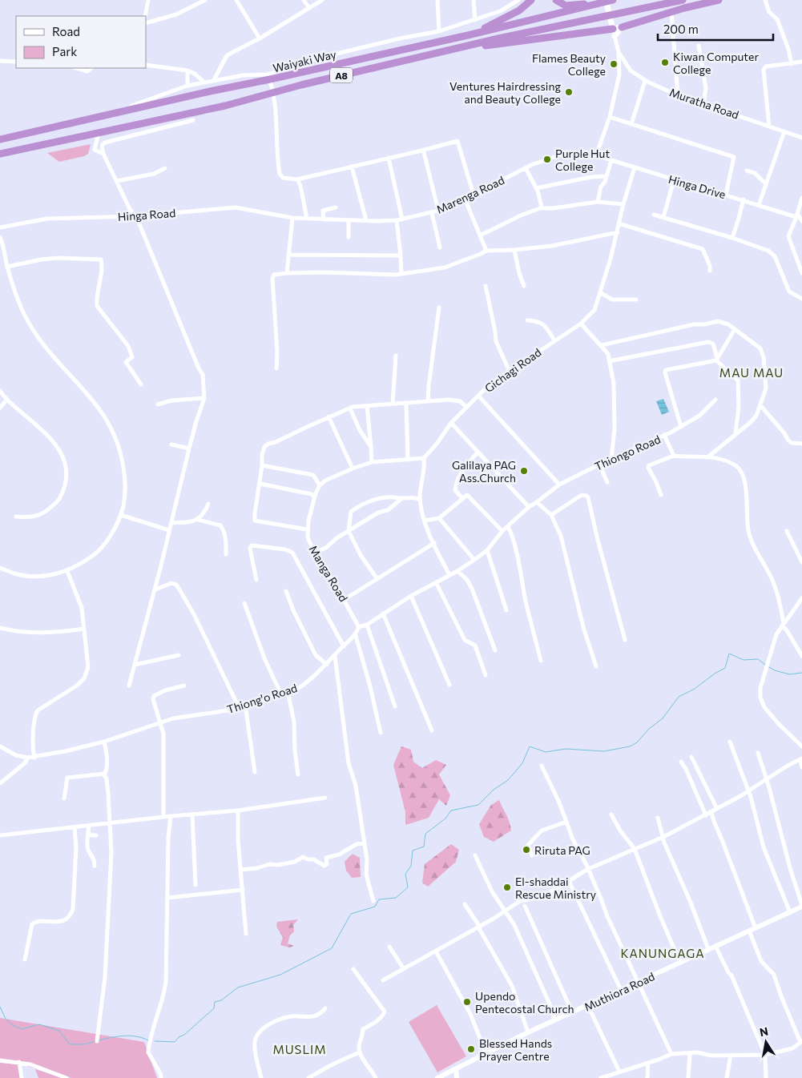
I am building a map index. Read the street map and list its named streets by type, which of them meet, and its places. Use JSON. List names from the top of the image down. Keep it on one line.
{"streets":{"highway":["Waiyaki Way","A8"],"street":["Muratha Road","Hinga Drive","Marenga Road","Hinga Road","Gichagi Road","Thiongo Road","Manga Road","Thiong'o Road","Muthiora Road"]},"crossings":[["Hinga Drive","Marenga Road"],["Hinga Drive","Gichagi Road"],["Marenga Road","Hinga Road"],["Manga Road","Thiong'o Road"]],"districts":["MAU MAU","KANUNGAGA","MUSLIM"],"places":["Kiwan Computer College","Flames Beauty College","Ventures Hairdressing and Beauty College","Purple Hut College","Galilaya PAG Ass.Church","Riruta PAG","El-shaddai Rescue Ministry","Upendo Pentecostal Church","Blessed Hands Prayer Centre"],"legend":["Road","Park"],"scale_bar":"200 m","north":"top"}
